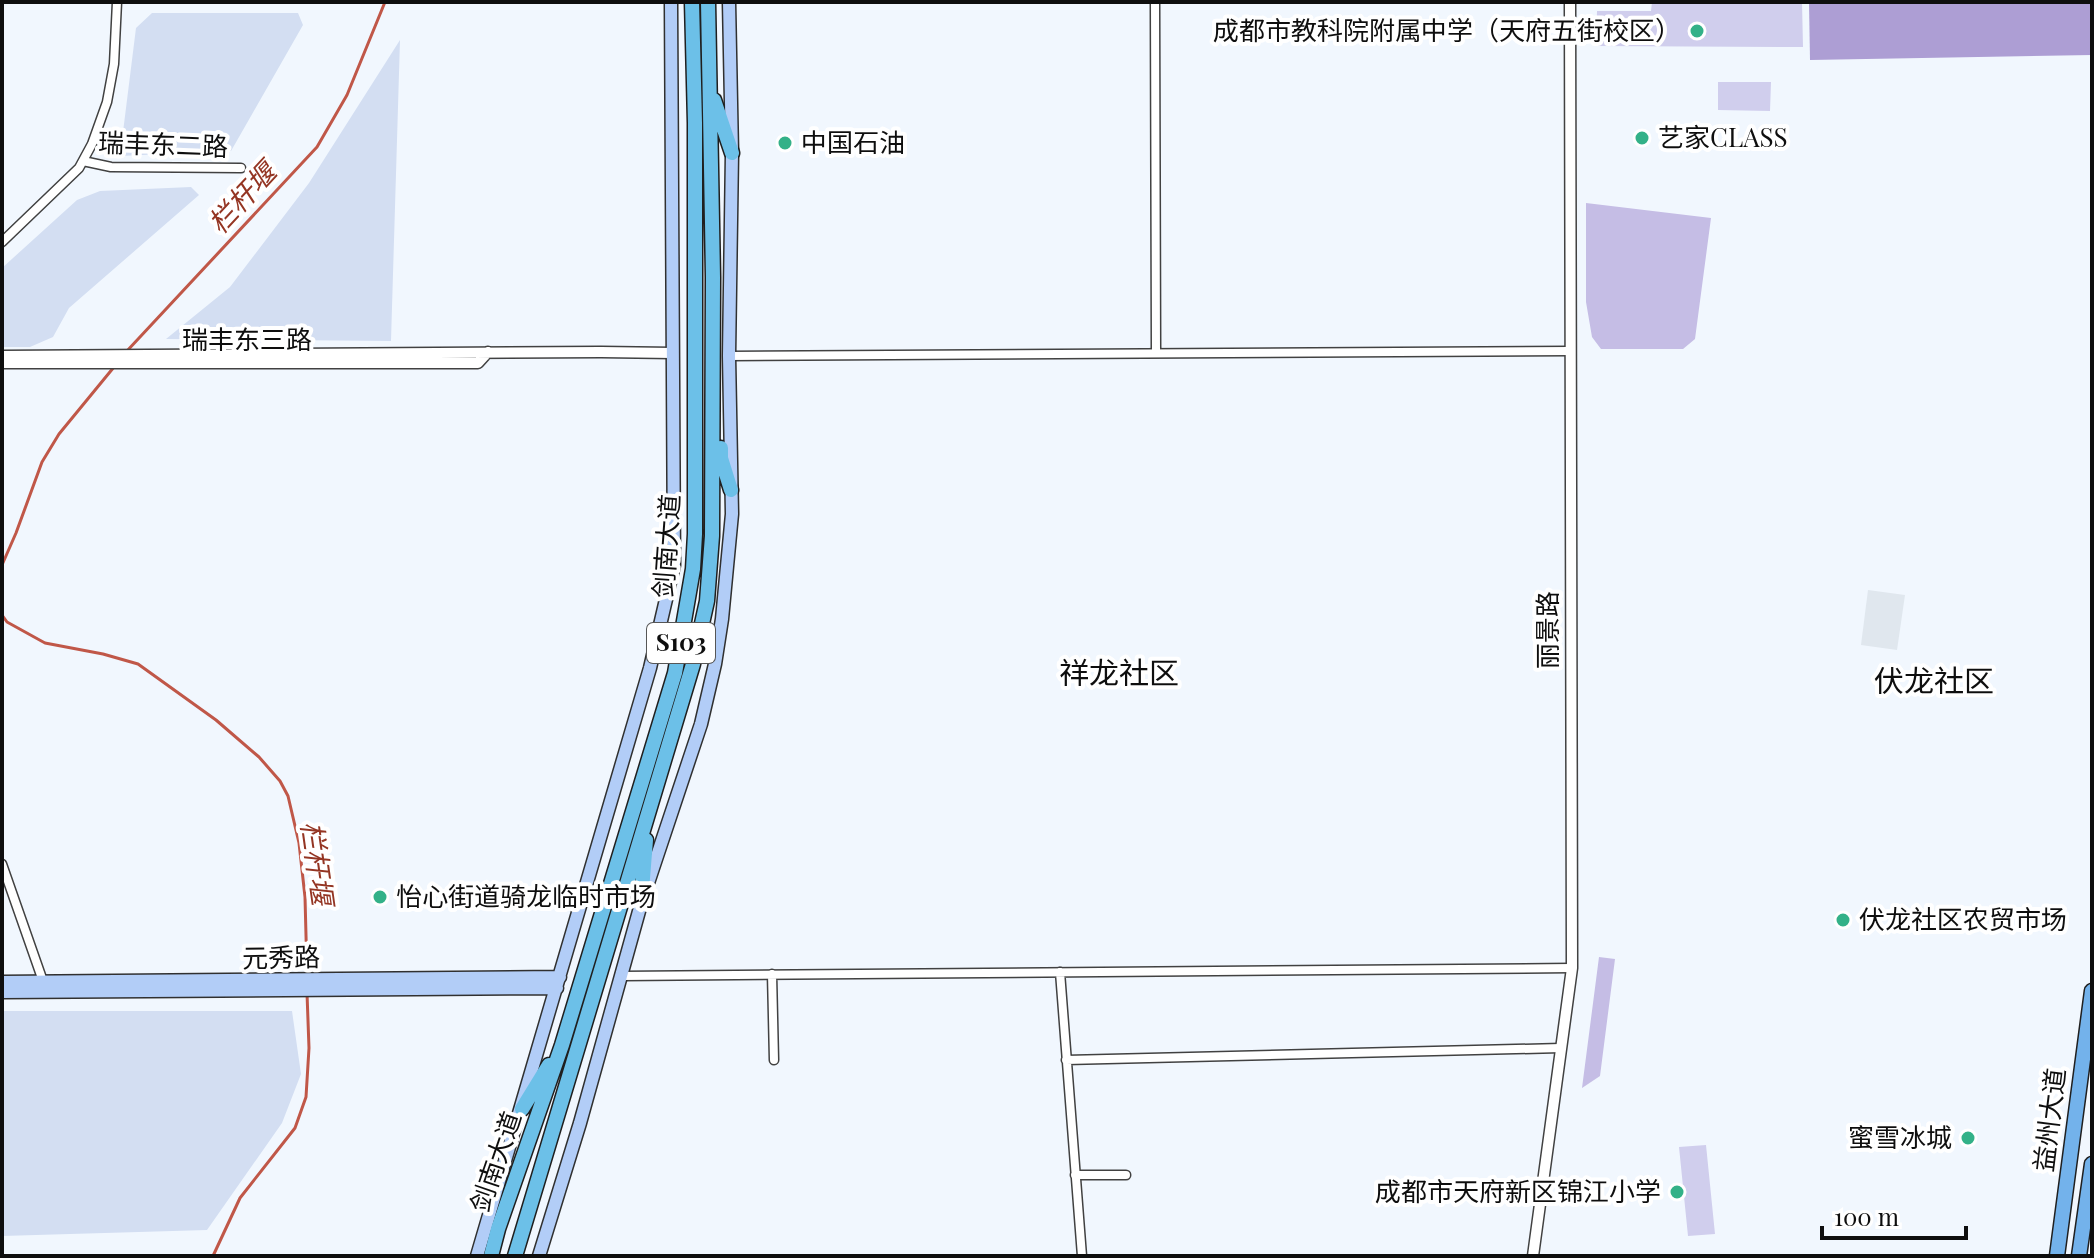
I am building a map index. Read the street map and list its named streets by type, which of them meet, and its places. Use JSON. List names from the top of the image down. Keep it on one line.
{"streets":{"highway":["剑南大道","S103"],"main road":["元秀路","益州大道"],"street":["瑞丰东二路","丽景路"]},"districts":["祥龙社区","伏龙社区"],"water":["栏杆堰"],"places":["成都市教科院附属中学（天府五街校区）","艺家CLASS","中国石油","怡心街道骑龙临时市场","伏龙社区农贸市场","蜜雪冰城","成都市天府新区锦江小学"],"scale_bar":"100 m"}
